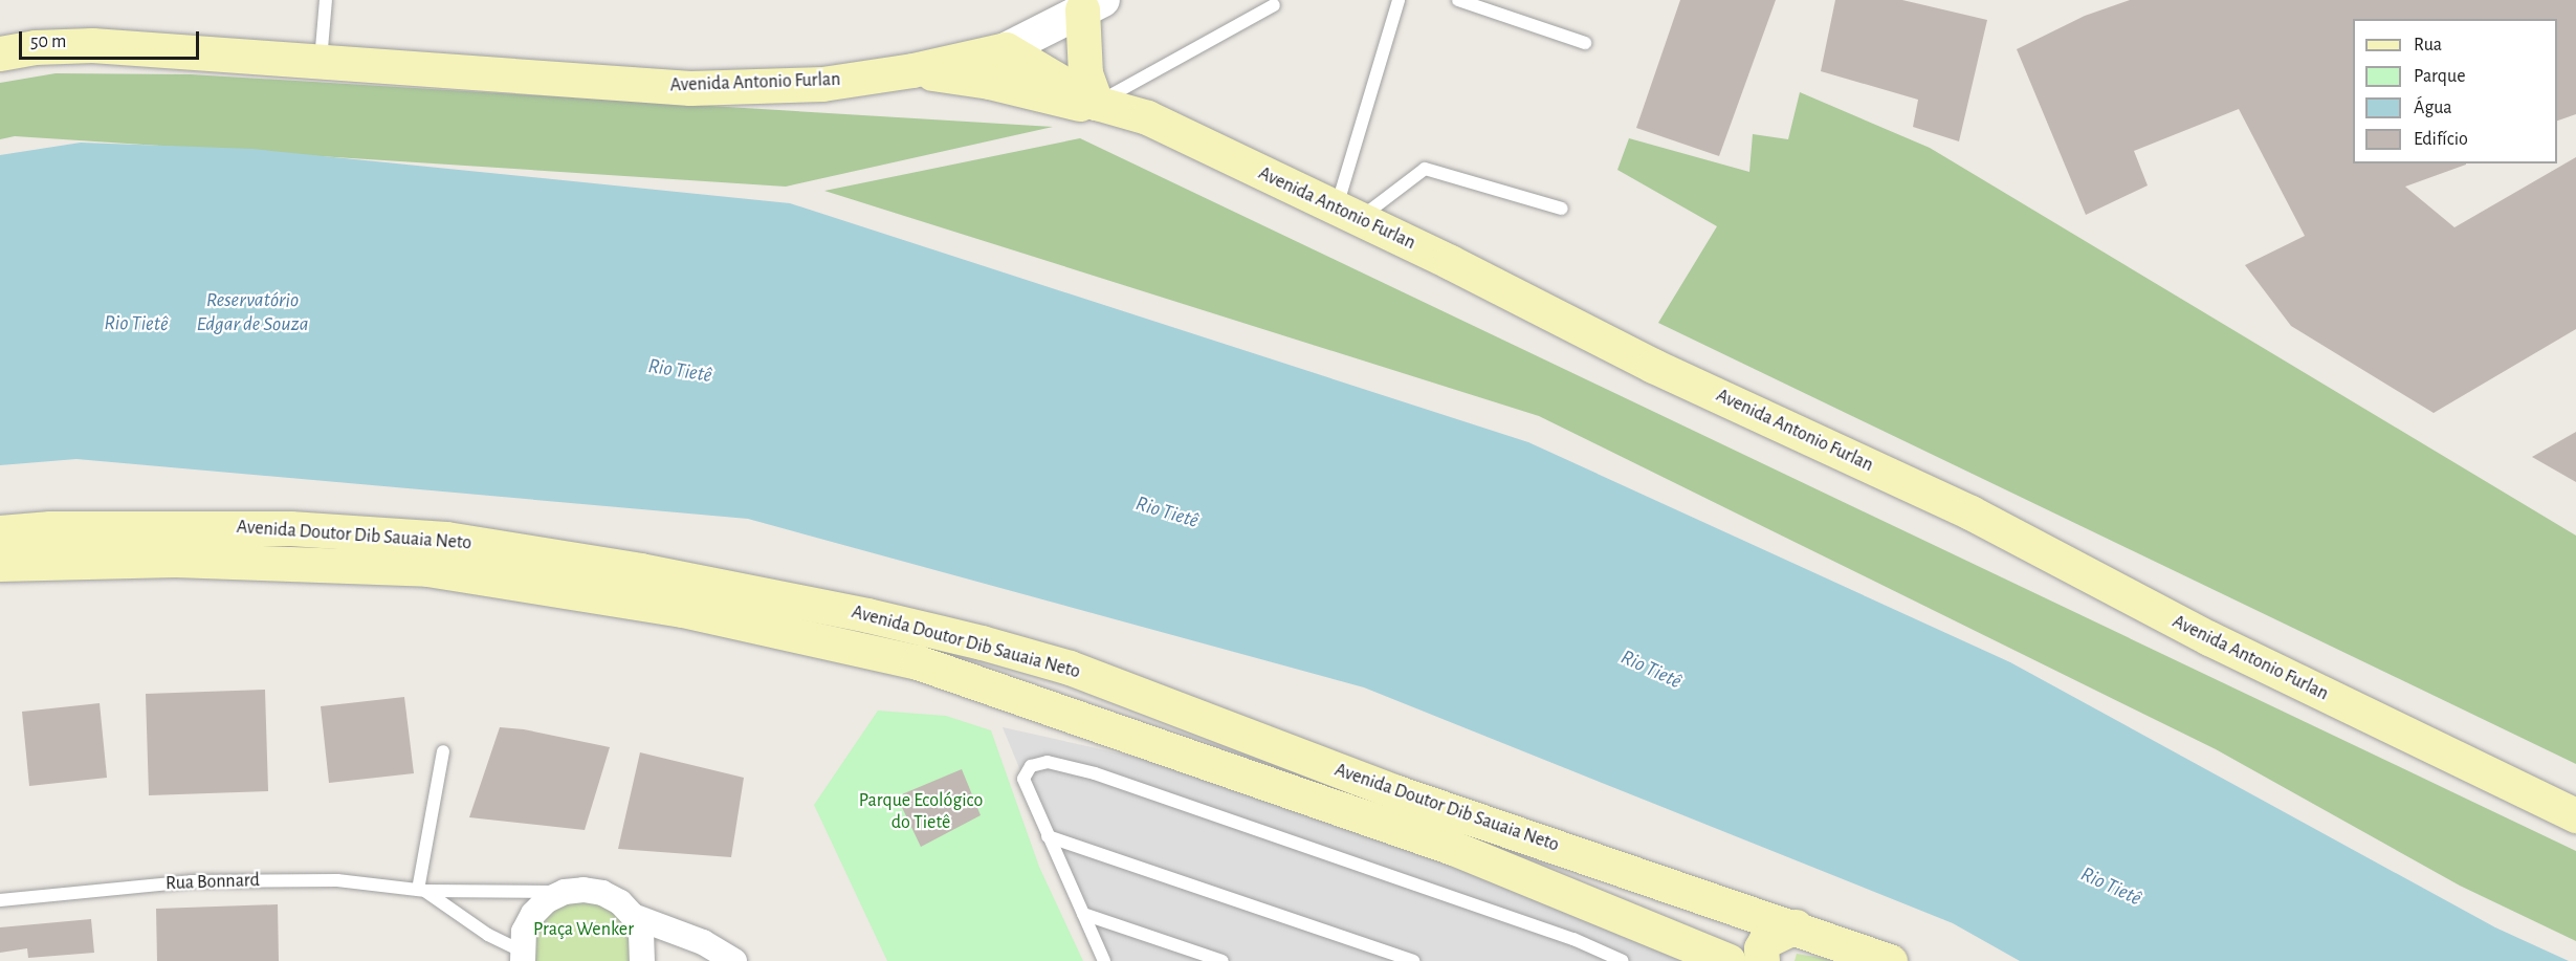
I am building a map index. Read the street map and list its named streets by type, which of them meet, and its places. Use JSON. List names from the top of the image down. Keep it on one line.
{"streets":{"main road":["Avenida Antonio Furlan","Avenida Doutor Dib Sauaia Neto"],"lane":["Rua Bonnard"]},"water":["Reservatório Edgar de Souza","Rio Tietê"],"parks":["Parque Ecológico do Tietê","Praça Wenker"],"legend":["Rua","Parque","Água","Edifício"],"scale_bar":"50 m"}
